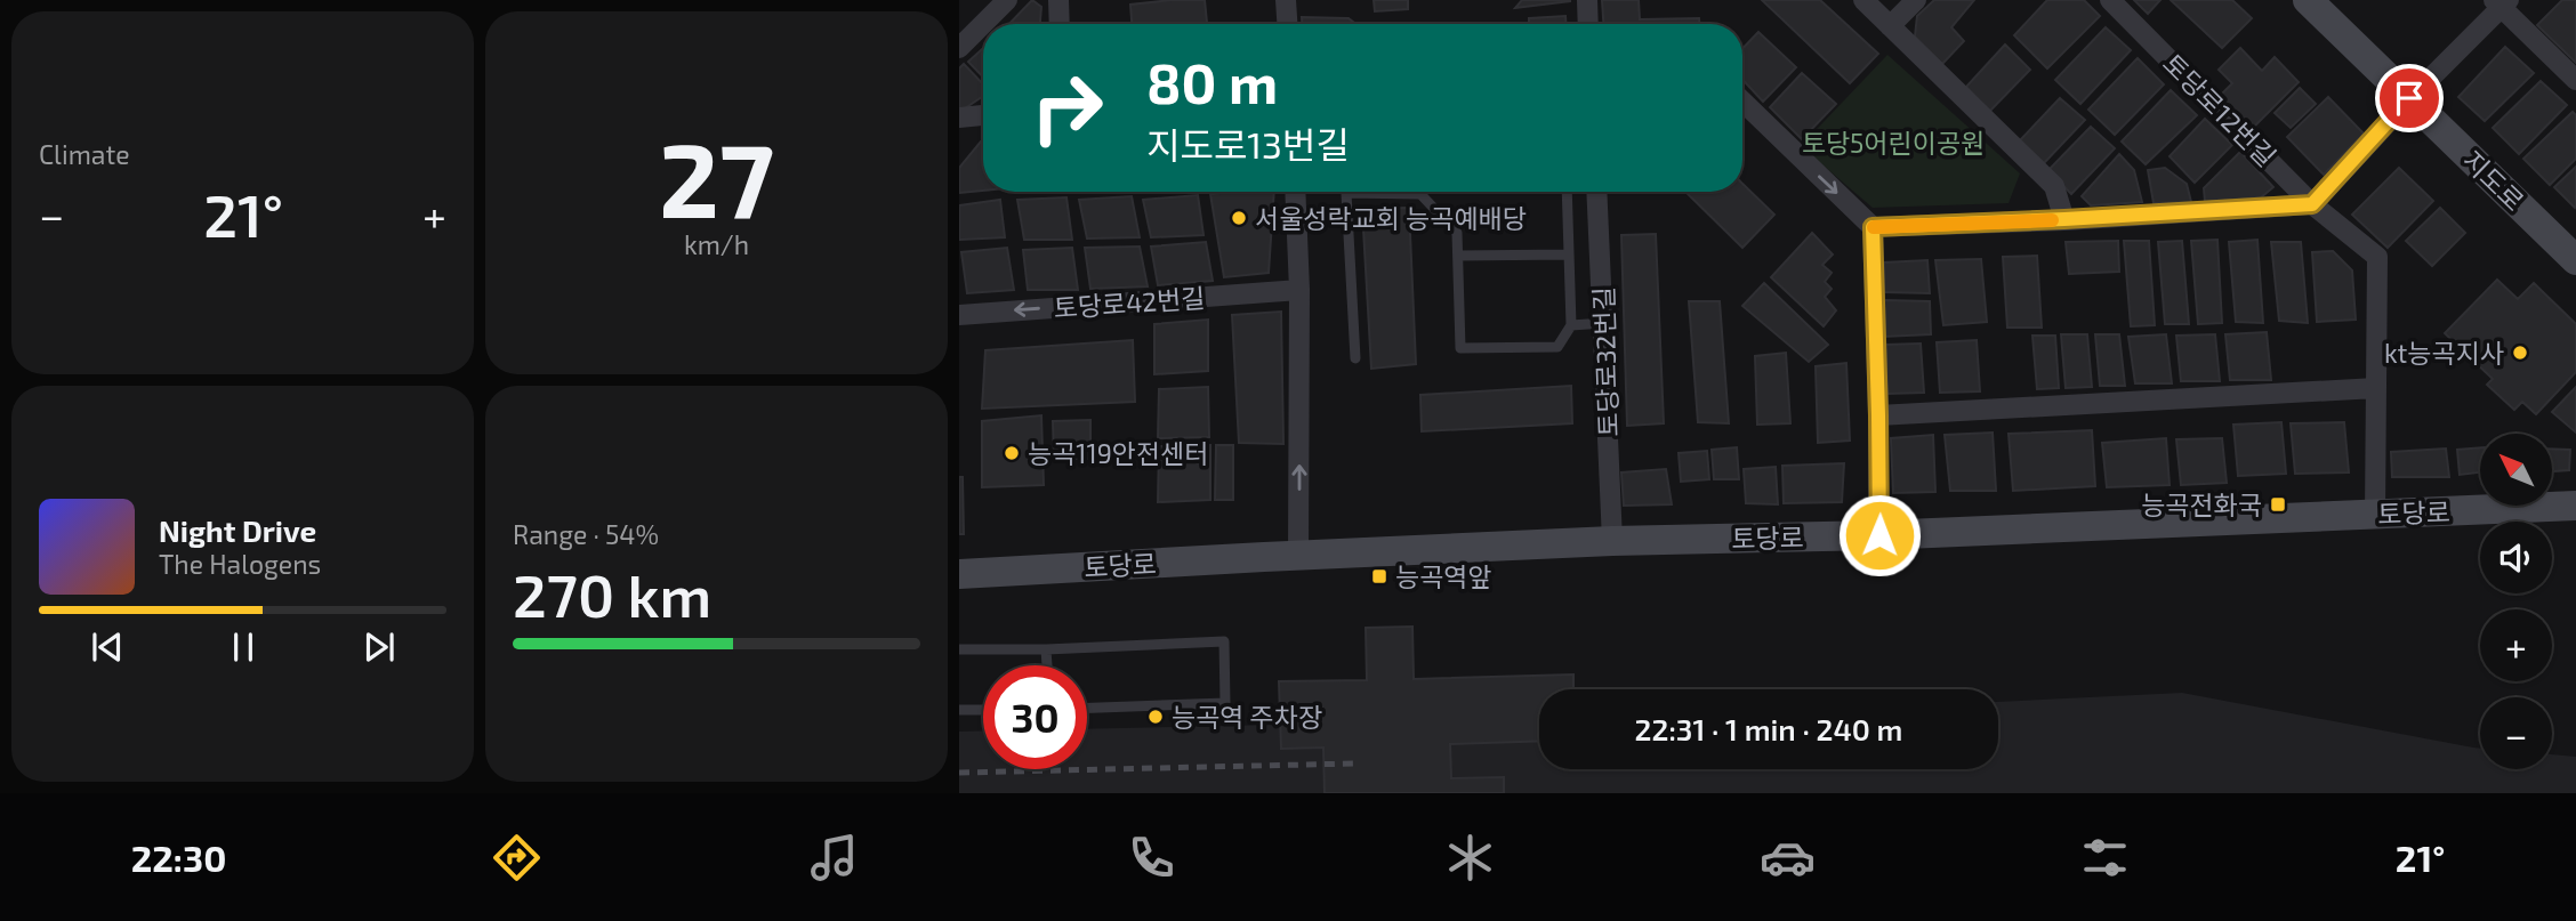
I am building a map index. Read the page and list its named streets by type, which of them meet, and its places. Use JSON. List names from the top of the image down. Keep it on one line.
{"streets":{"main road":["지도로","토당로"],"street":["토당로12번길","토당로42번길","토당로32번길"]},"crossings":[["토당로12번길","토당로"],["토당로32번길","토당로"]],"one_way":["토당로42번길"],"parks":["토당5어린이공원"],"places":{"other":["서울성락교회 능곡예배당","kt능곡지사","능곡119안전센터","능곡역 주차장"],"transit":["능곡전화국","능곡역앞"]},"north":"top left","page":{"tile":["Climate",["27","km/h"],["Range · 54%","270 km"]],"turn":["80 m","지도로13번길"],"heat":["−","21°","+"],"map_buttons":["+","−"],"song":["Night Drive","The Halogens"],"limit":"30","trip":"22:31 · 1 min · 240 m","tabs":["22:30","21°"]}}
